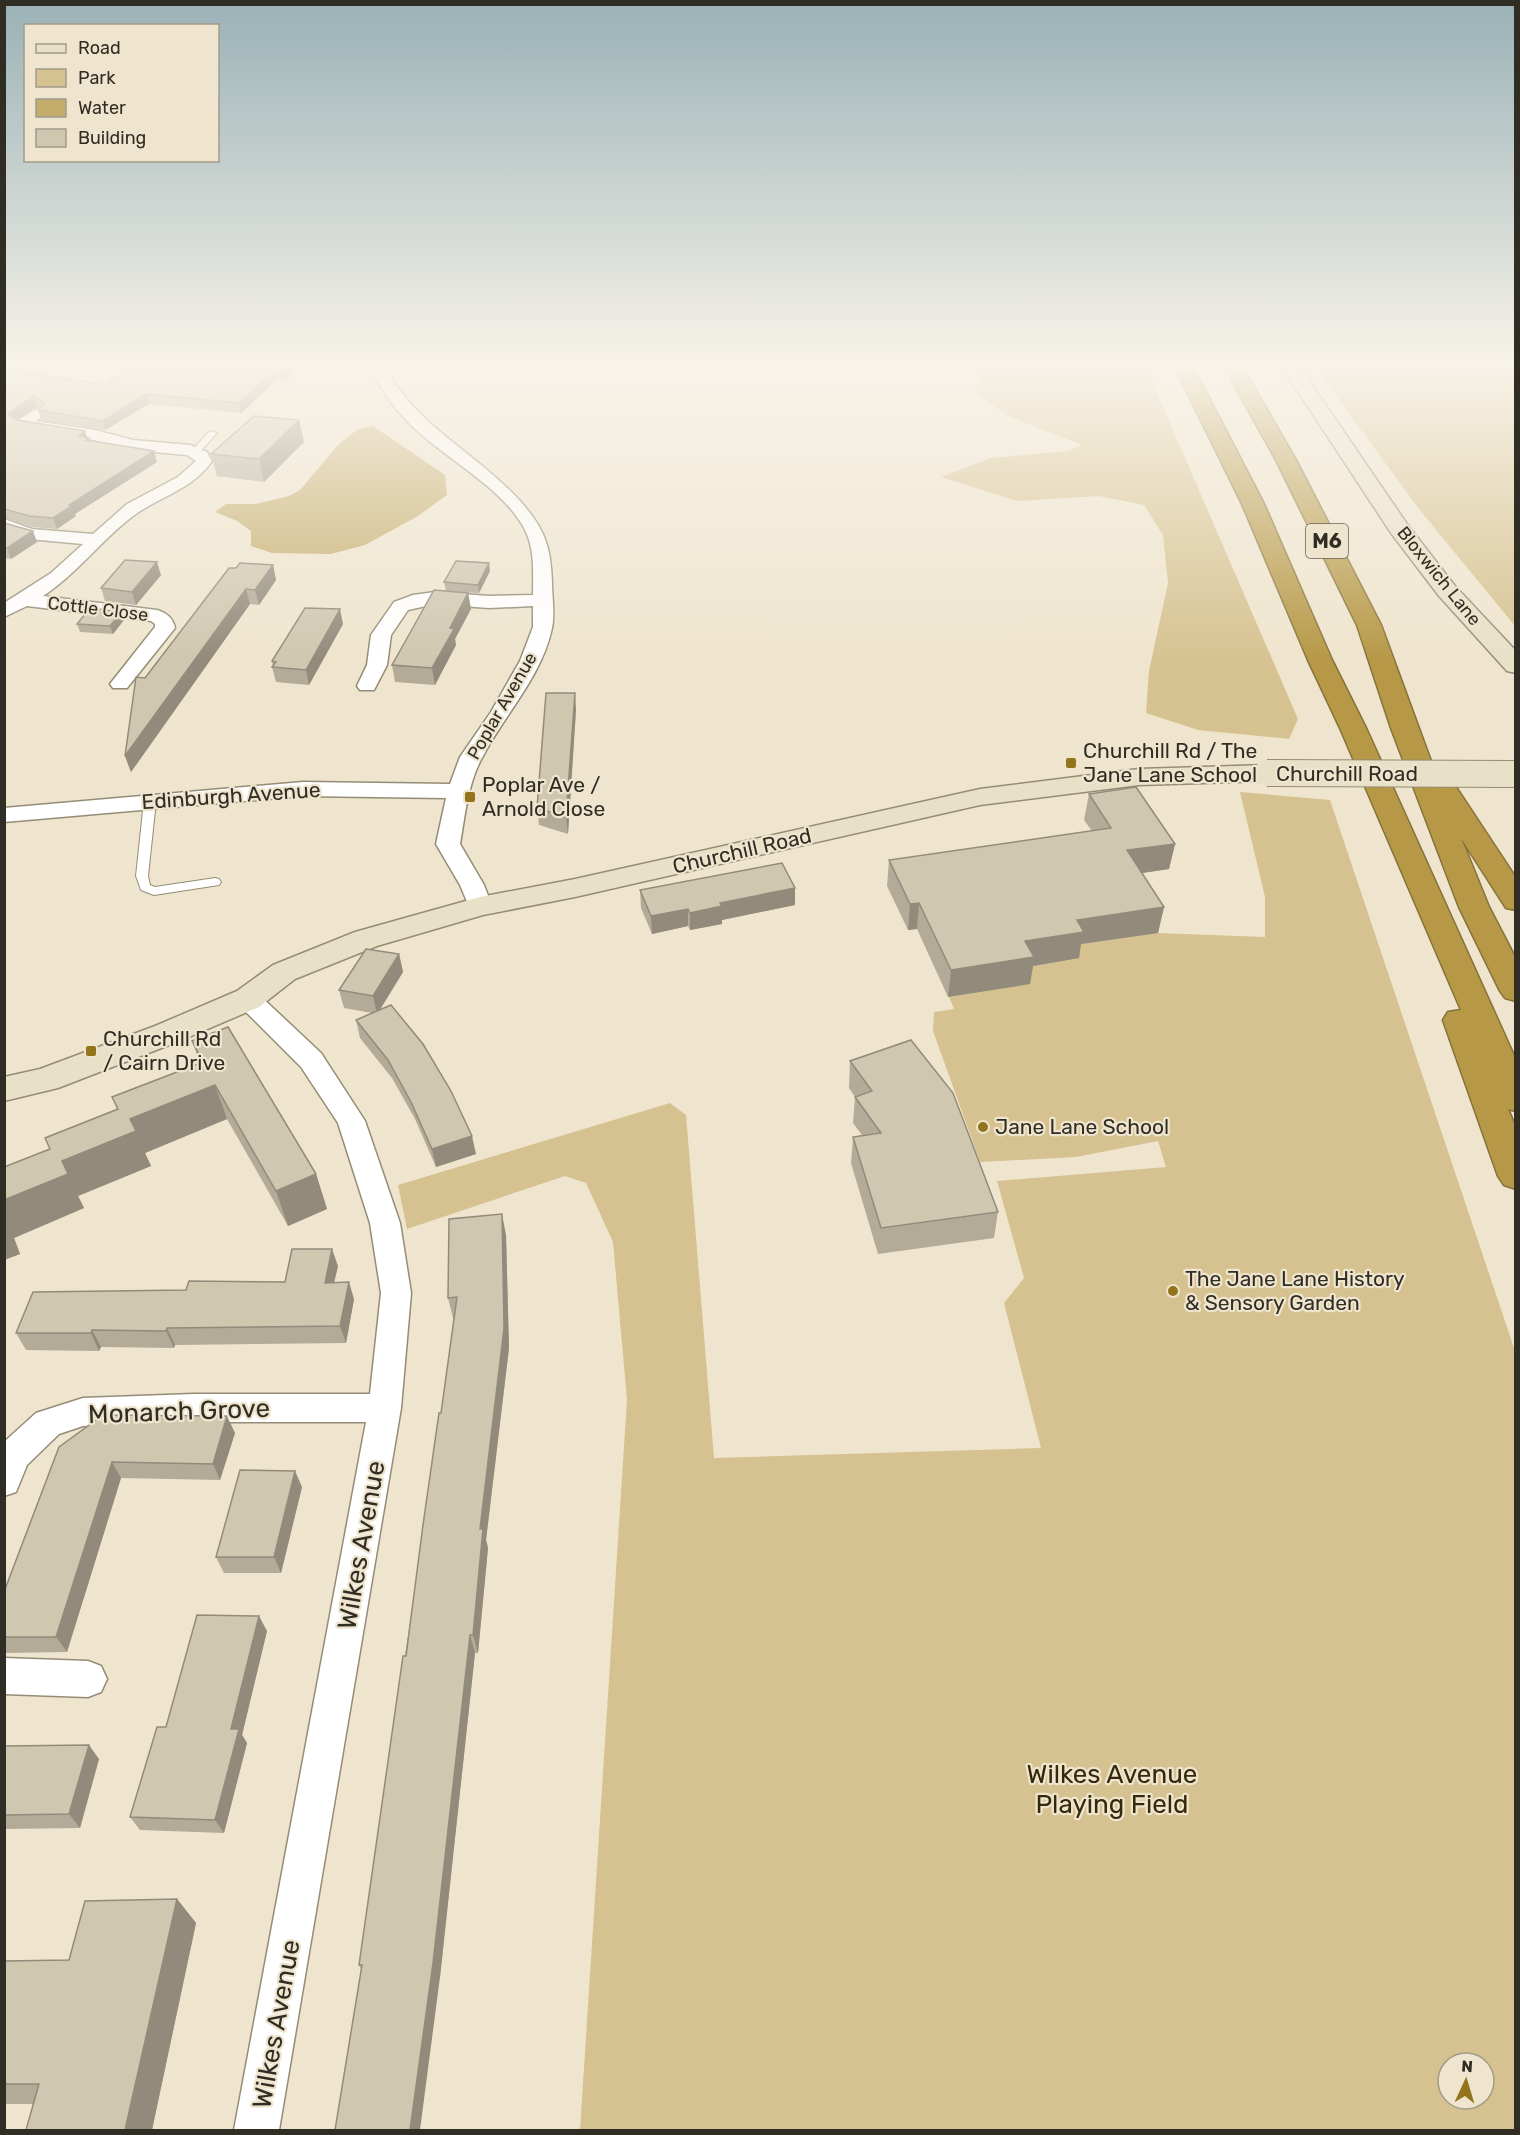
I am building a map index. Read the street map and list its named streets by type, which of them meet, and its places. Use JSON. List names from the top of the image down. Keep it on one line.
{"streets":{"highway":["M6"],"street":["Bloxwich Lane","Cottle Close","Poplar Avenue","Churchill Road","Edinburgh Avenue","Monarch Grove","Wilkes Avenue"]},"crossings":[["Poplar Avenue","Churchill Road"],["Poplar Avenue","Edinburgh Avenue"],["Churchill Road","Wilkes Avenue"],["Monarch Grove","Wilkes Avenue"]],"parks":["Wilkes Avenue Playing Field"],"places":{"transit":["Churchill Rd / The Jane Lane School","Poplar Ave / Arnold Close","Churchill Rd / Cairn Drive"],"other":["Jane Lane School","The Jane Lane History & Sensory Garden"]},"legend":["Road","Park","Water","Building"],"north":"top"}
